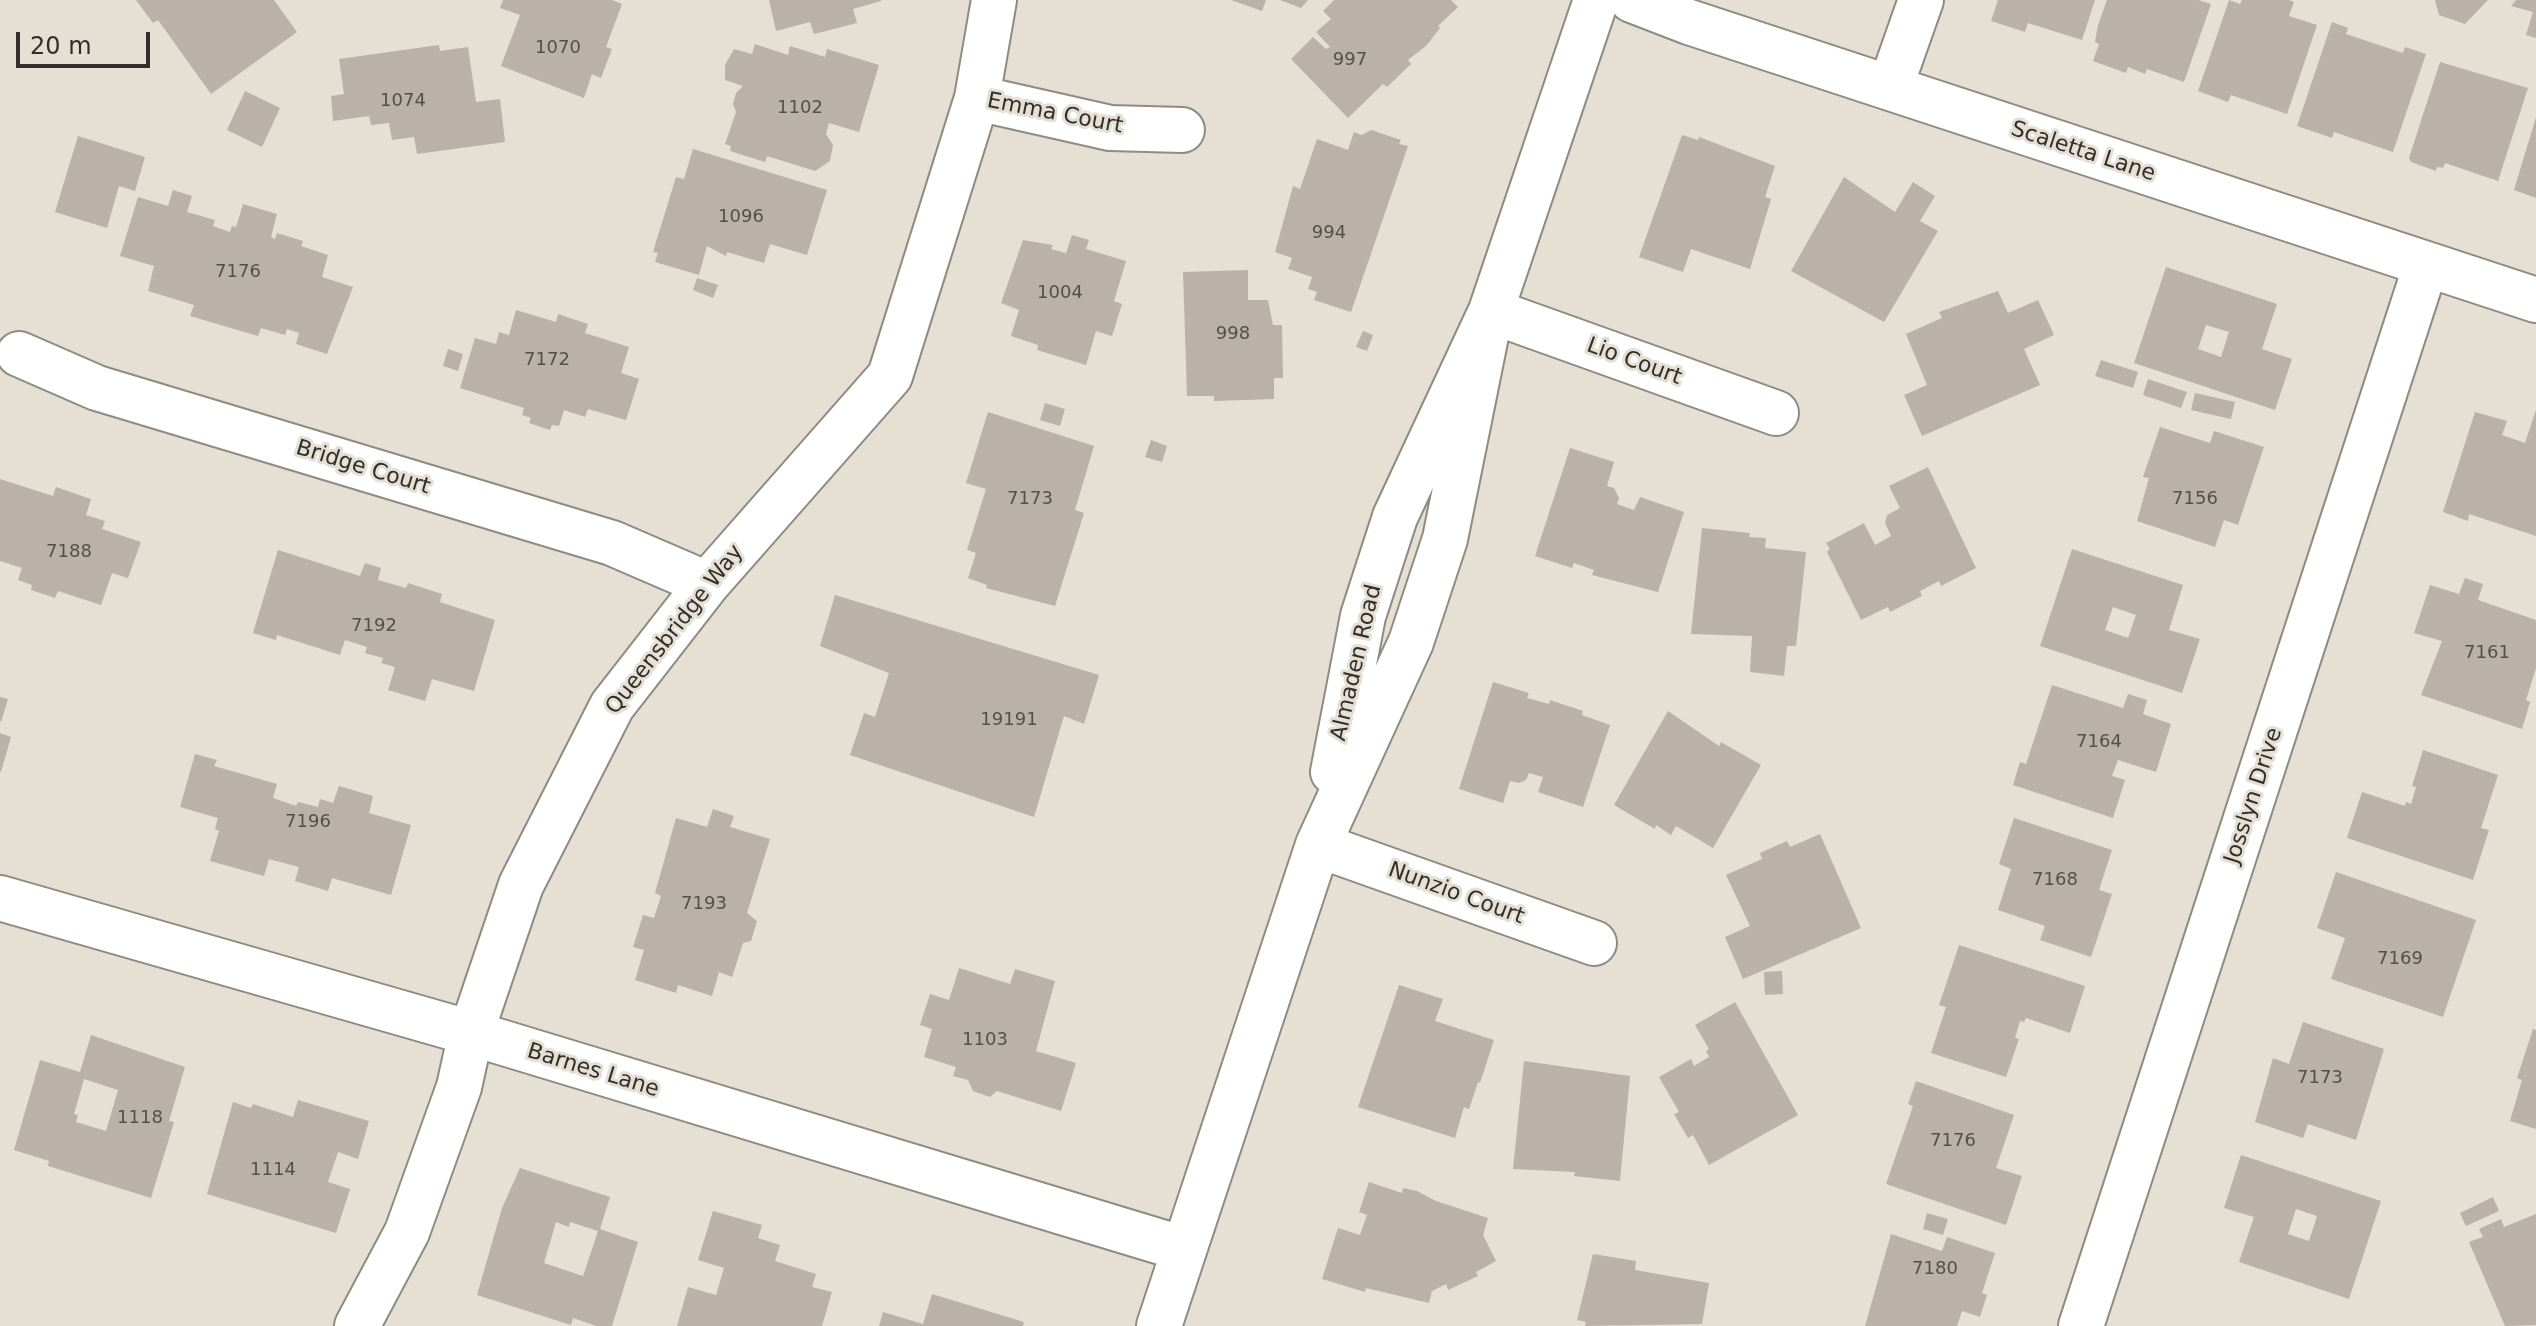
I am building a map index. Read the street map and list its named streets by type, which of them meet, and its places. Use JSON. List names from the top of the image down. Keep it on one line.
{"streets":{"street":["Emma Court","Scaletta Lane","Lio Court","Bridge Court","Queensbridge Way","Almaden Road","Josslyn Drive","Nunzio Court","Barnes Lane"]},"crossings":[["Emma Court","Queensbridge Way"],["Scaletta Lane","Josslyn Drive"],["Lio Court","Almaden Road"],["Bridge Court","Queensbridge Way"],["Queensbridge Way","Barnes Lane"],["Almaden Road","Nunzio Court"],["Almaden Road","Barnes Lane"]],"house_numbers":["1070","997","1074","1102","1096","994","7176","1004","998","7172","7173","7156","7188","7192","7161","19191","7164","7196","7168","7193","7169","1103","7173","1118","7176","1114","7180"],"scale_bar":"20 m"}
